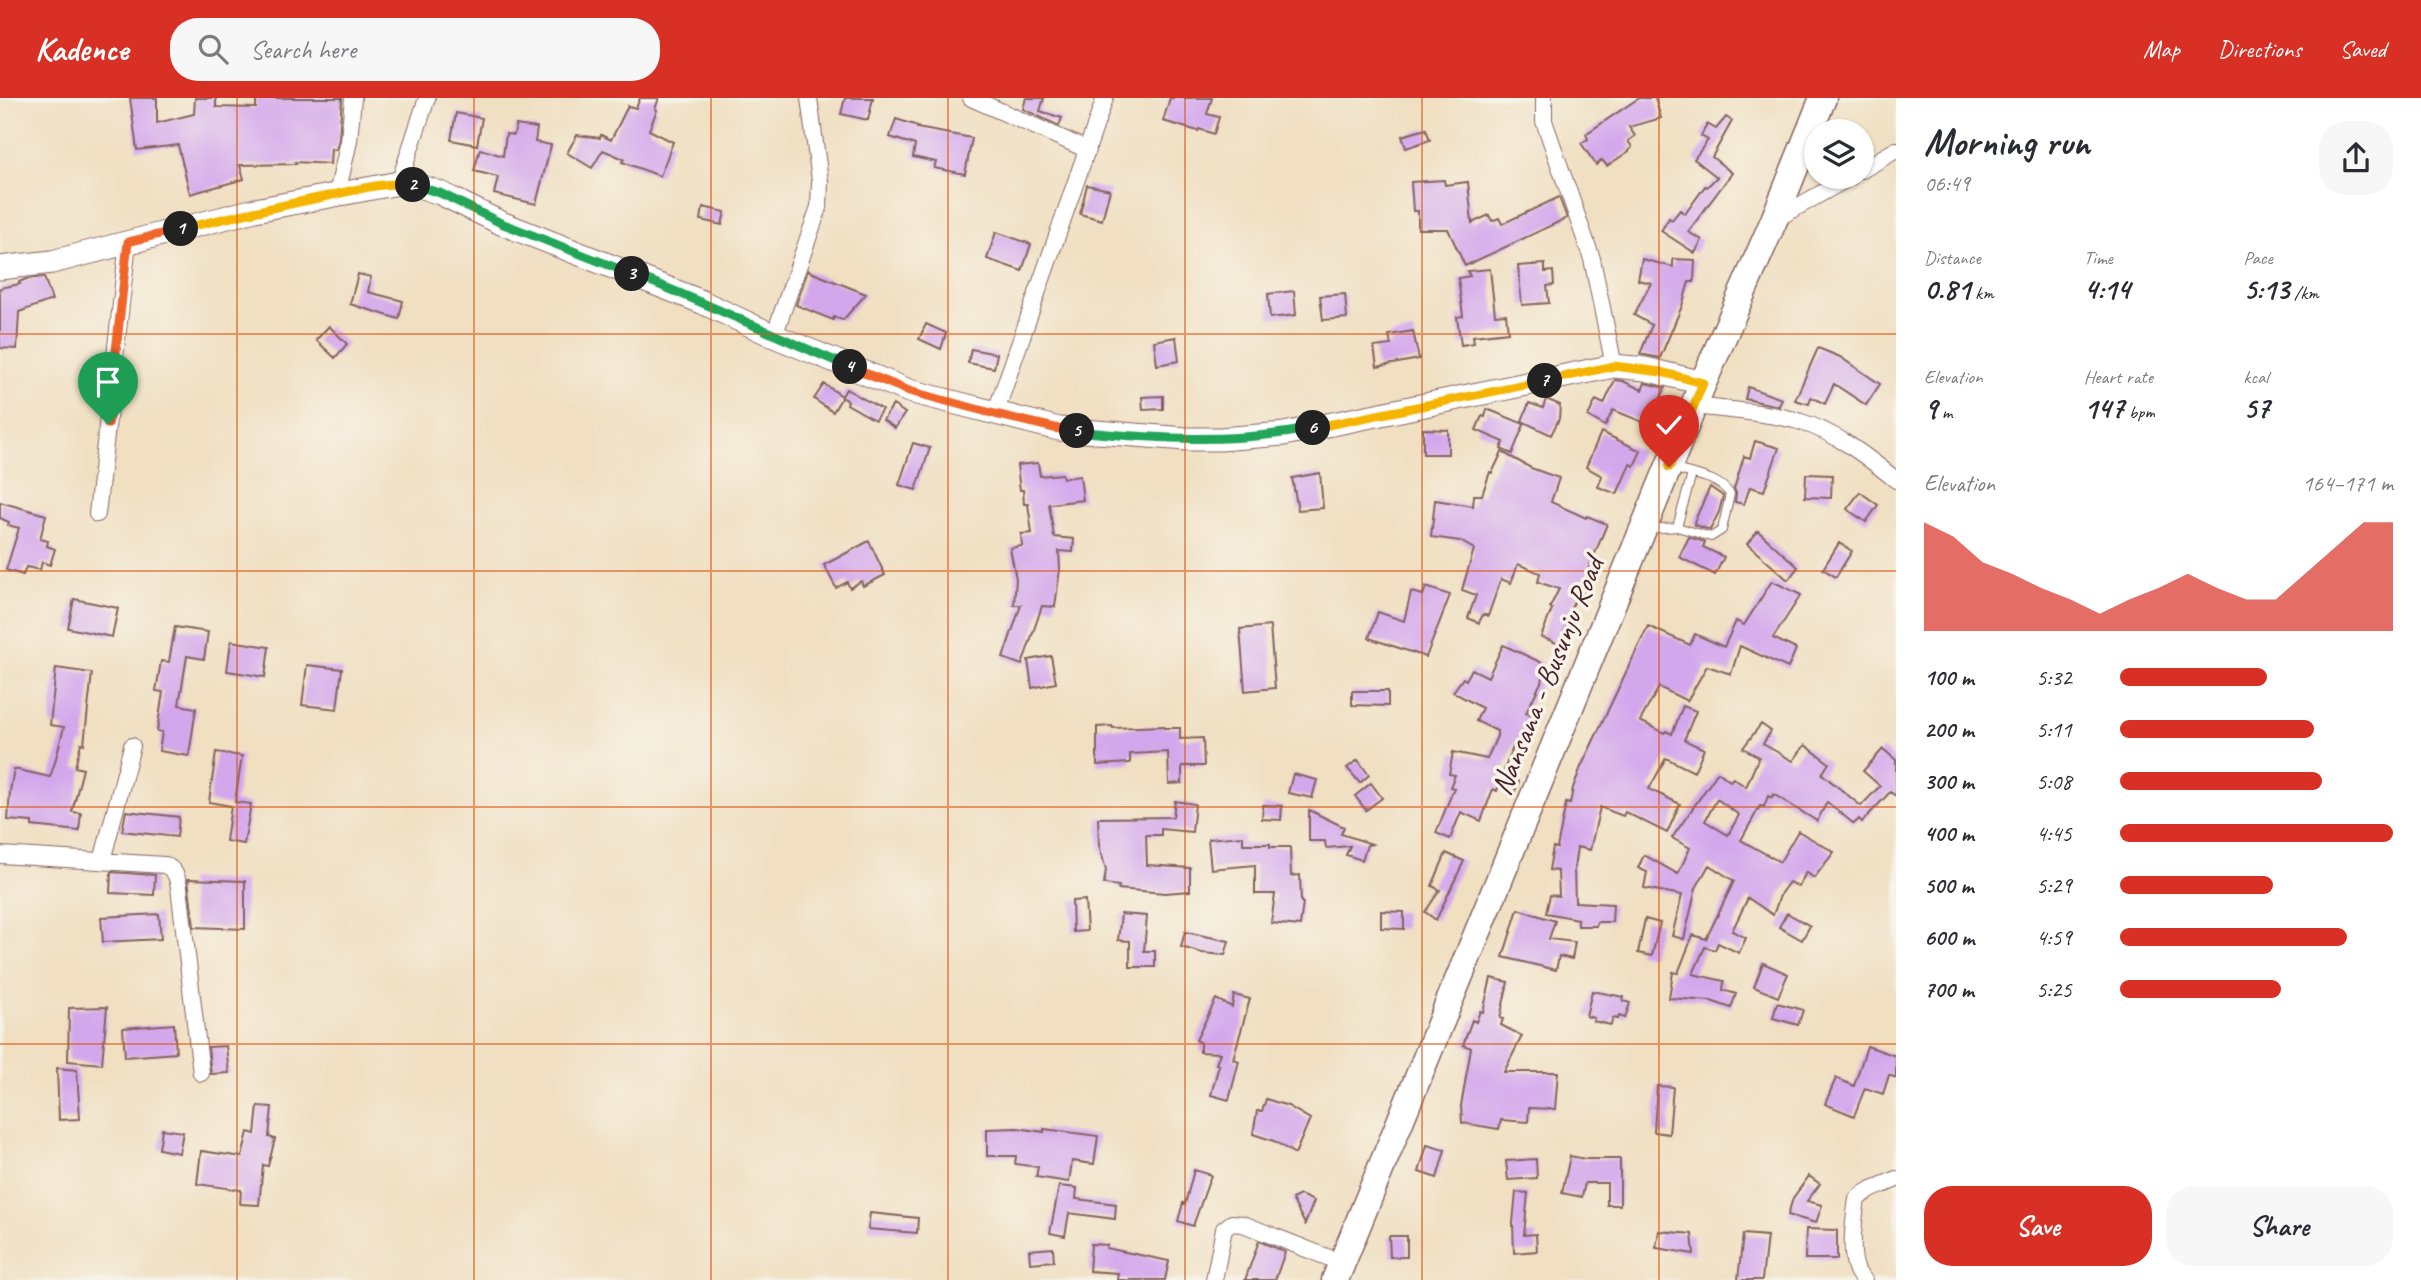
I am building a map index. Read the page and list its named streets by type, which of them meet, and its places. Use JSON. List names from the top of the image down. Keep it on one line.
{"streets":{"main road":["Nansana - Busunju Road"]},"page":{"header":"Kadence","search":"Search here","nav":["Map","Directions","Saved"],"heading":["Morning run","06:49"],"pins":["2","1","3","4","7","6","5"],"stats":[["Distance","0.81 km"],["Time","4:14"],["Pace","5:13 /km"],["Elevation","9 m"],["Heart rate","147 bpm"],["kcal","57"]],"chart":["Elevation","164–171 m"],"list":[{"name":"100 m","note":"5:32"},{"name":"200 m","note":"5:11"},{"name":"300 m","note":"5:08"},{"name":"400 m","note":"4:45"},{"name":"500 m","note":"5:29"},{"name":"600 m","note":"4:59"},{"name":"700 m","note":"5:25"}],"buttons":["Save","Share"]}}
